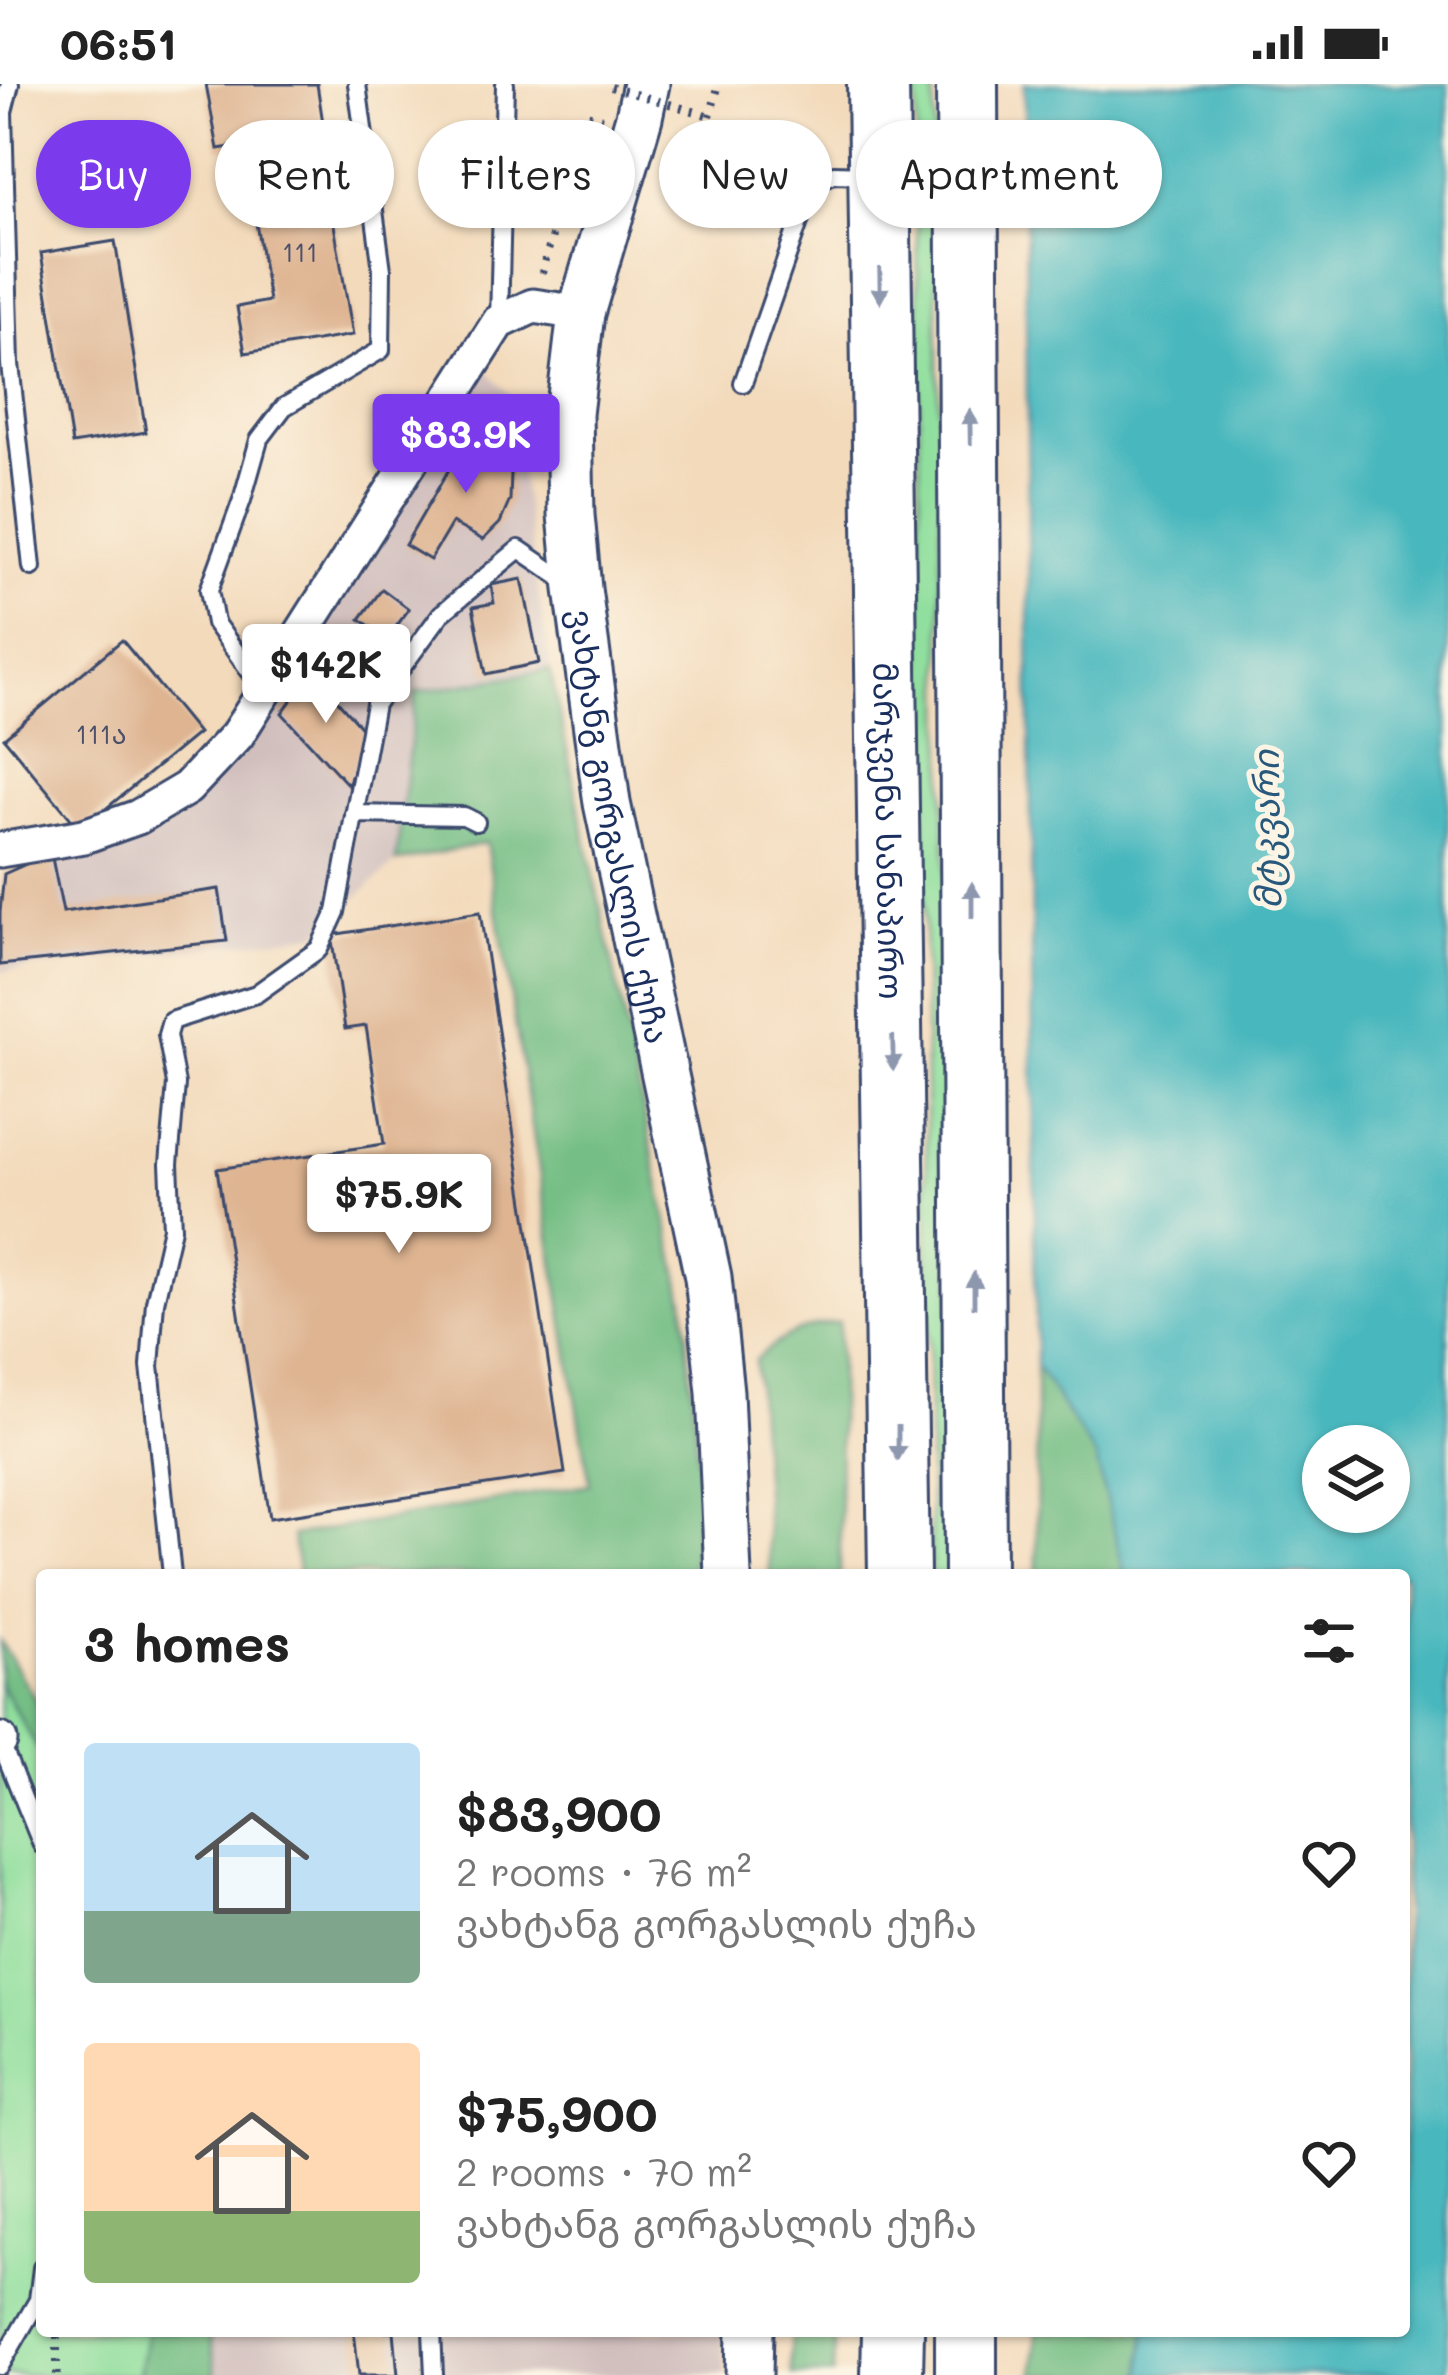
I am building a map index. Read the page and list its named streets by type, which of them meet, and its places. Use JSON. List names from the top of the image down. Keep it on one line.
{"streets":{"highway":["მარჯვენა სანაპირო"],"street":["ვახტანგ გორგასლის ქუჩა"]},"water":["მტკვარი"],"house_numbers":["111","111ა"],"page":{"status":"06:51","chip":["Buy","Rent","Filters","New","Apartment"],"price":["$83.9K","$142K","$75.9K"],"heading":"3 homes","list":[{"name":"$83,900","note":"2 rooms · 76 m² · ვახტანგ გორგასლის ქუჩა"},{"name":"$75,900","note":"2 rooms · 70 m² · ვახტანგ გორგასლის ქუჩა"}]}}
